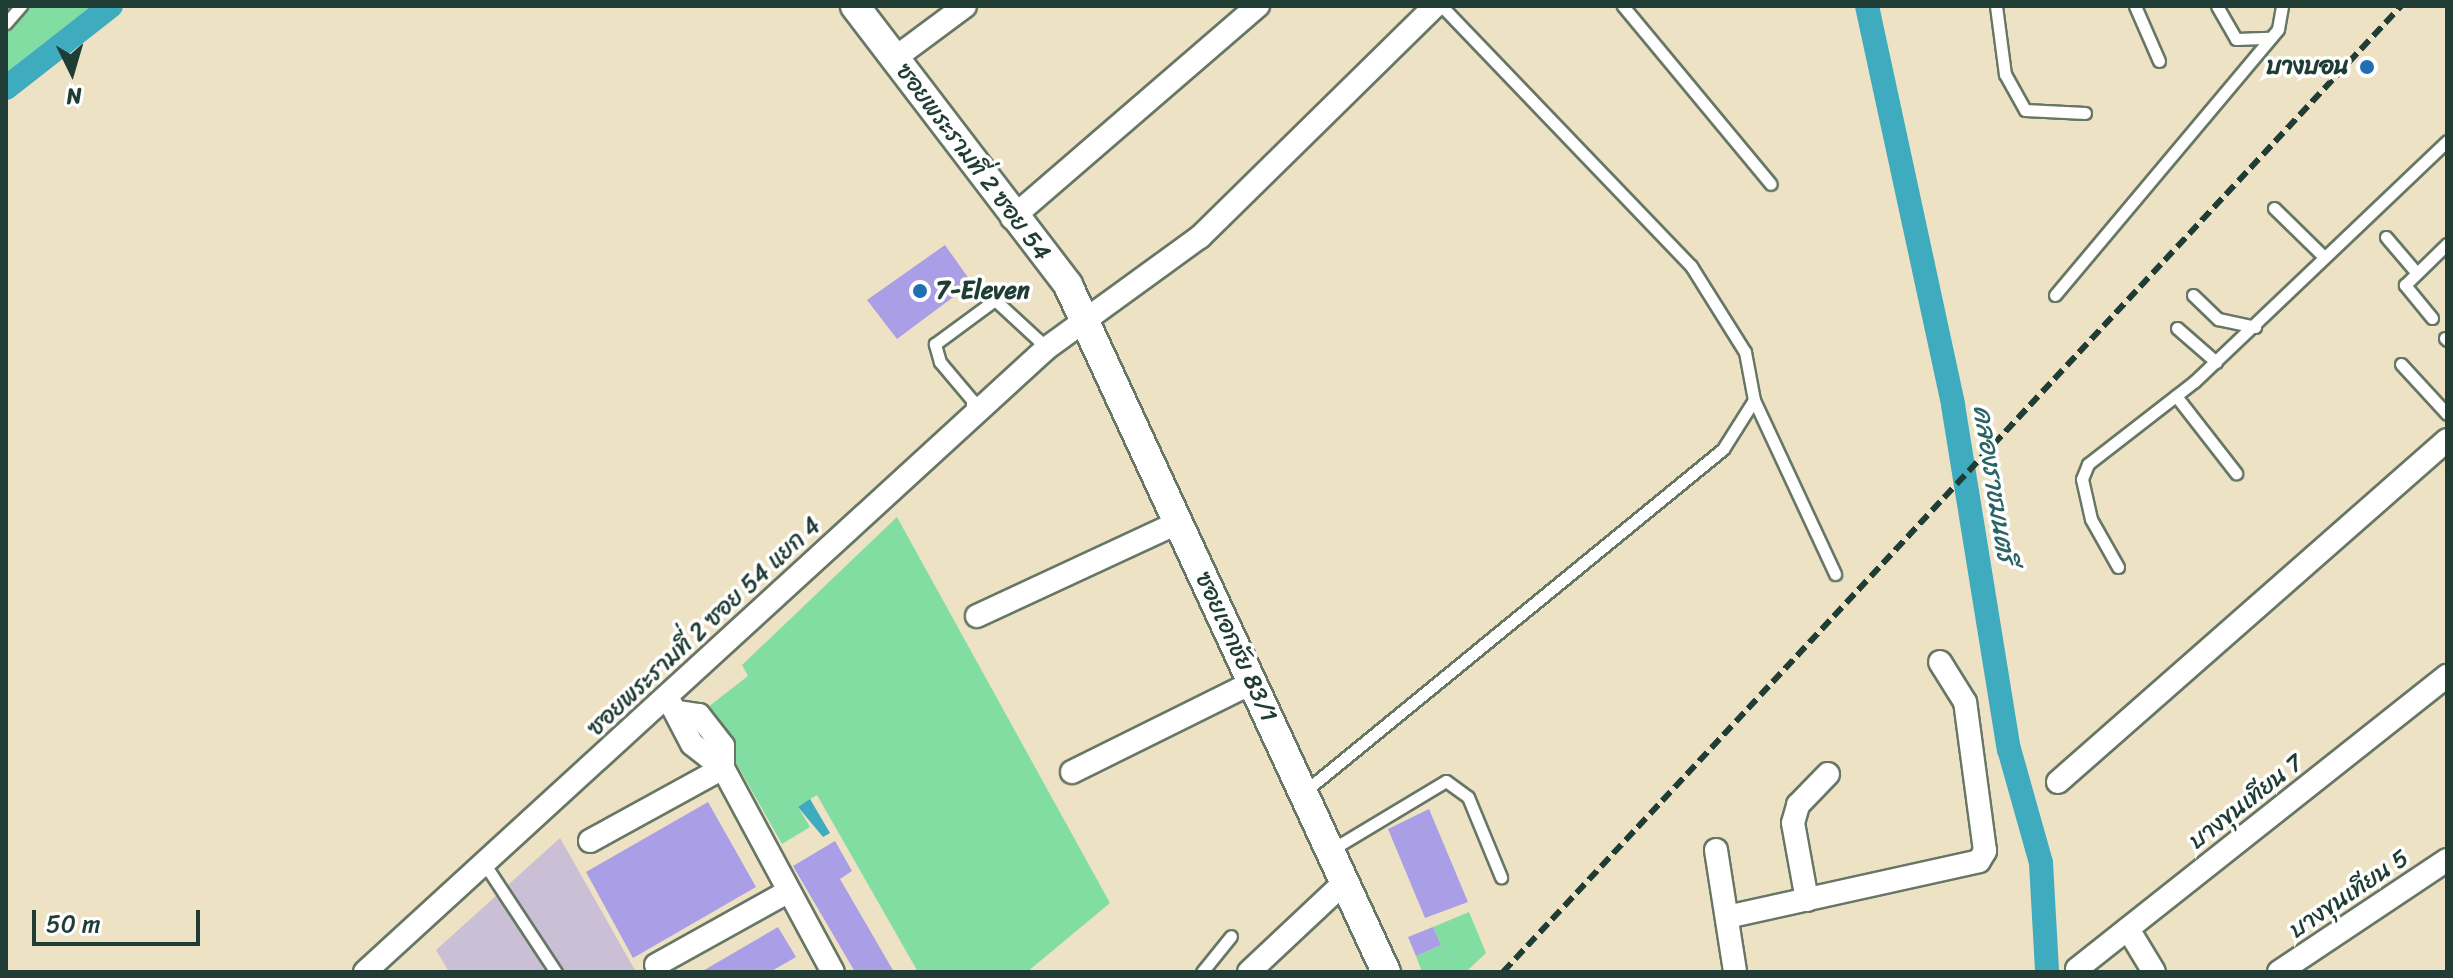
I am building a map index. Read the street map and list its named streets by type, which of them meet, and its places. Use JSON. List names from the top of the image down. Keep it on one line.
{"streets":{"street":["ซอยพระรามที่ 2 ซอย 54","ซอยพระรามที่ 2 ซอย 54 แยก 4","ซอยเอกชัย 83/1","บางขุนเทียน 7","บางขุนเทียน 5"]},"crossings":[["ซอยพระรามที่ 2 ซอย 54","ซอยพระรามที่ 2 ซอย 54 แยก 4"],["ซอยพระรามที่ 2 ซอย 54","ซอยเอกชัย 83/1"],["ซอยพระรามที่ 2 ซอย 54 แยก 4","ซอยเอกชัย 83/1"]],"water":["คลองราชมนตรี"],"places":["บางบอน","7-Eleven"],"scale_bar":"50 m","north":"bottom"}
